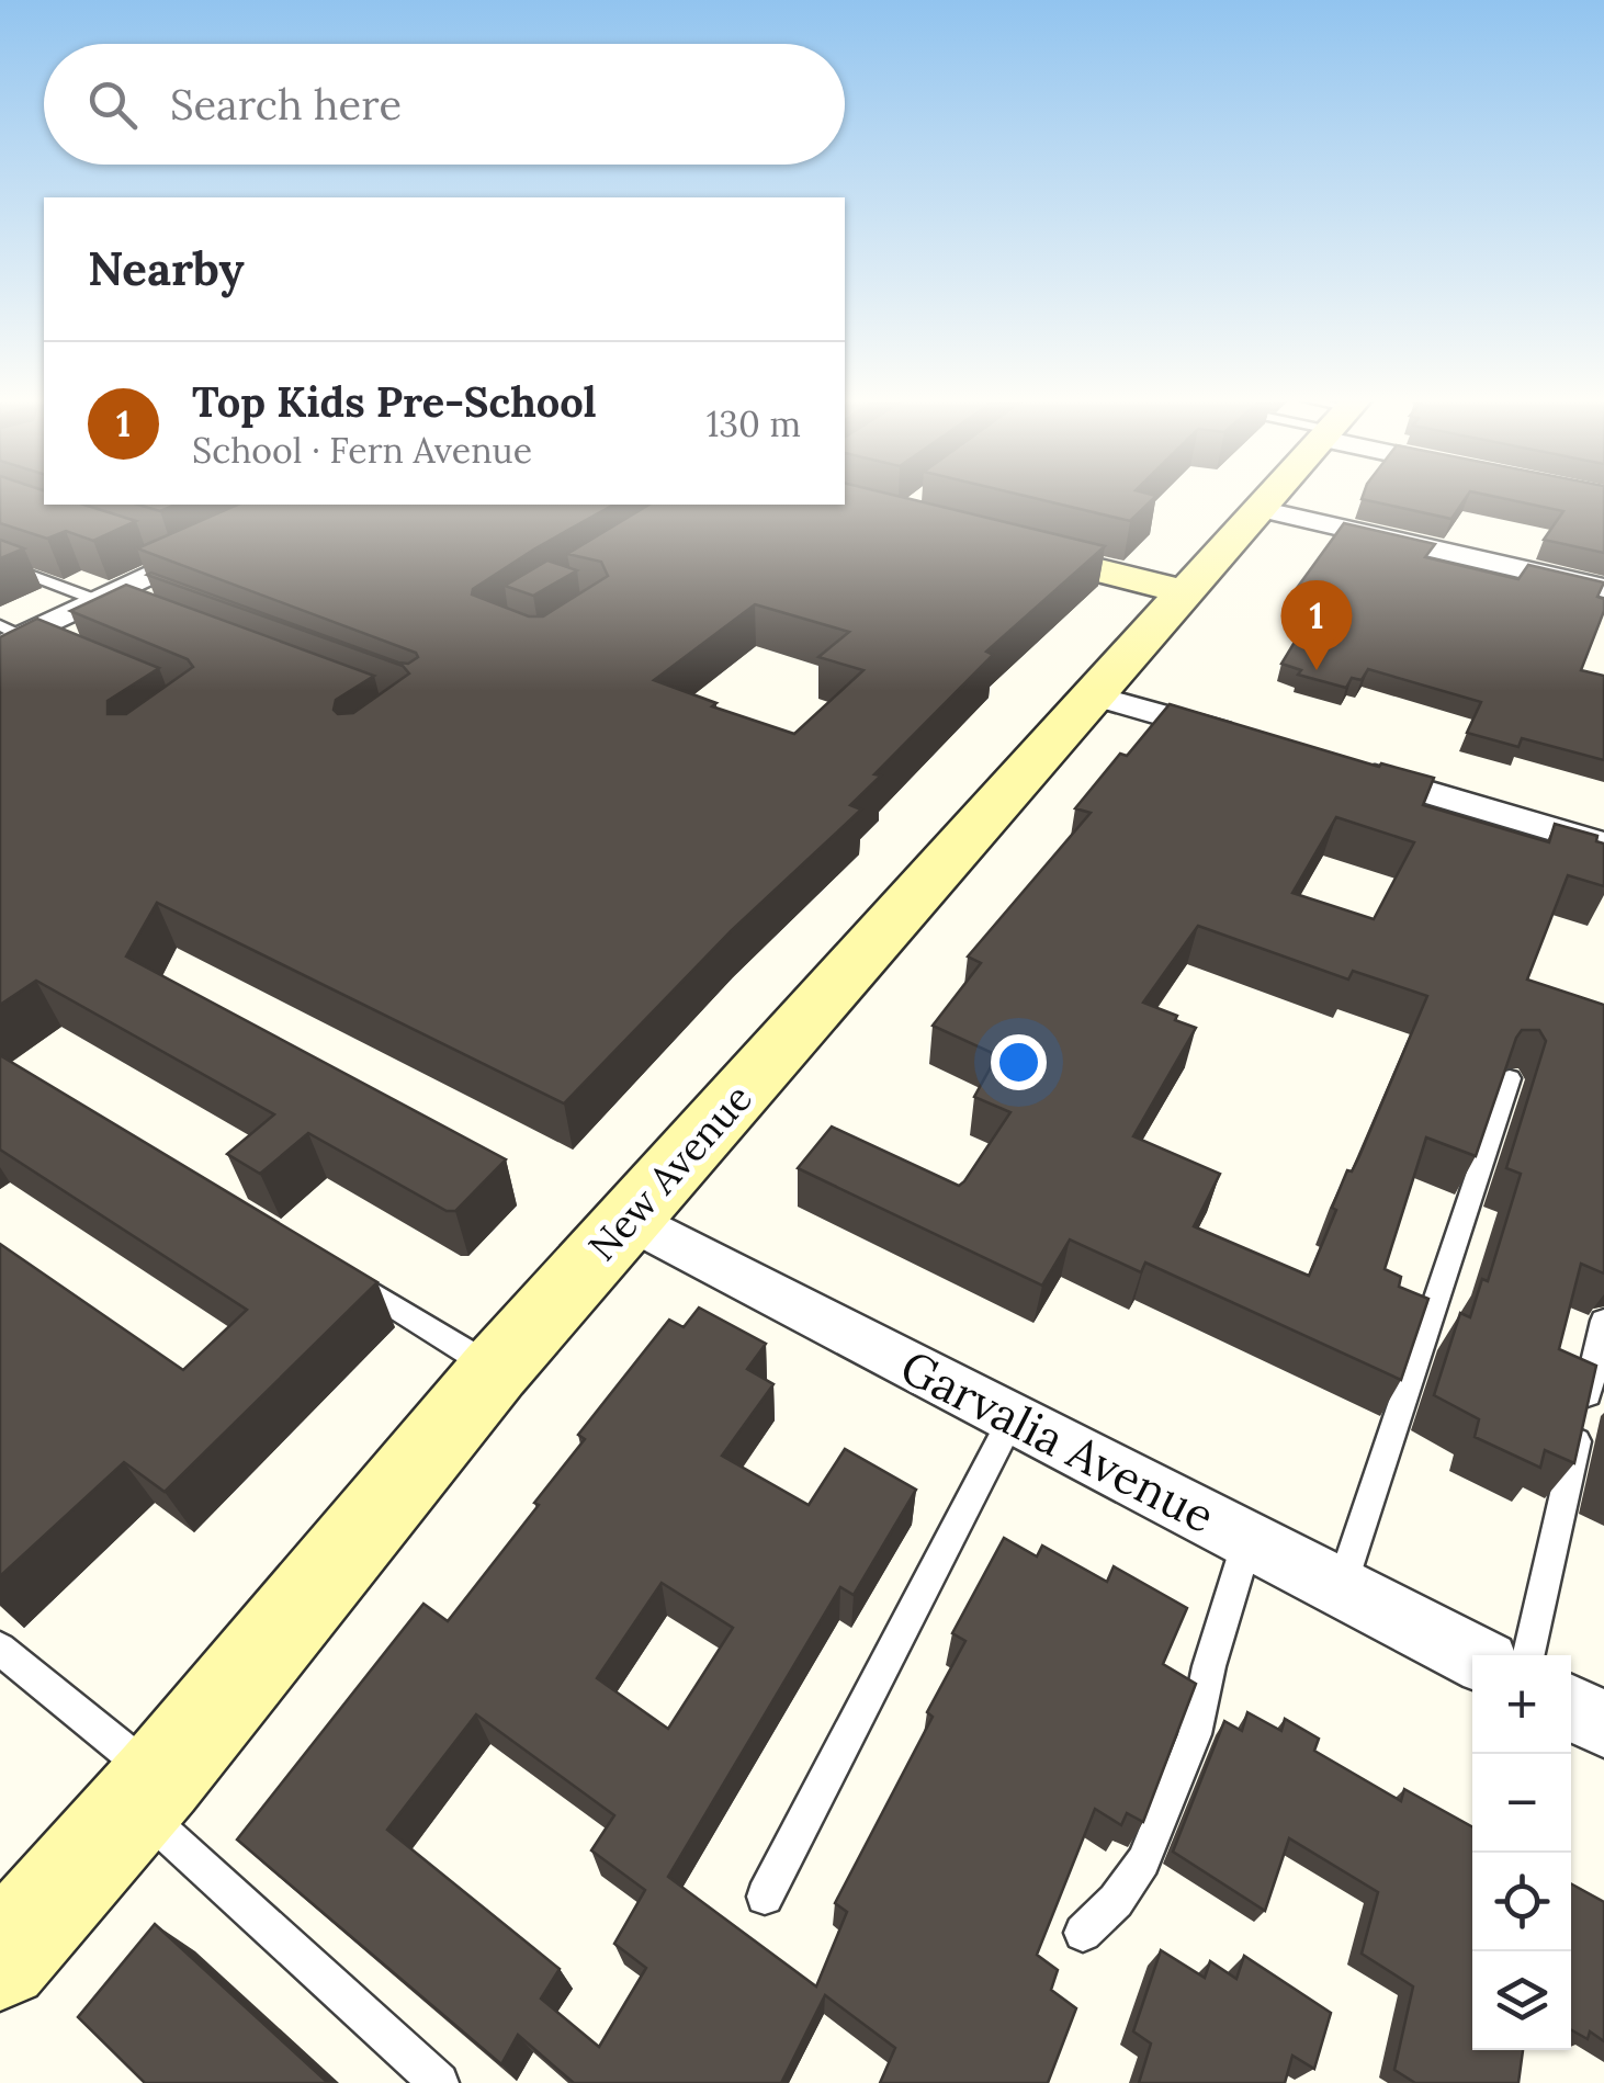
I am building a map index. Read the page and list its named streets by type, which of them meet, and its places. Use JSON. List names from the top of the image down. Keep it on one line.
{"streets":{"street":["New Avenue","Garvalia Avenue"]},"crossings":[["New Avenue","Garvalia Avenue"]],"page":{"search":"Search here","heading":"Nearby","list":[{"mark":"1","name":"Top Kids Pre-School","note":"School · Fern Avenue","value":"130 m"}],"pins":"1","map_buttons":["+","−"]}}
